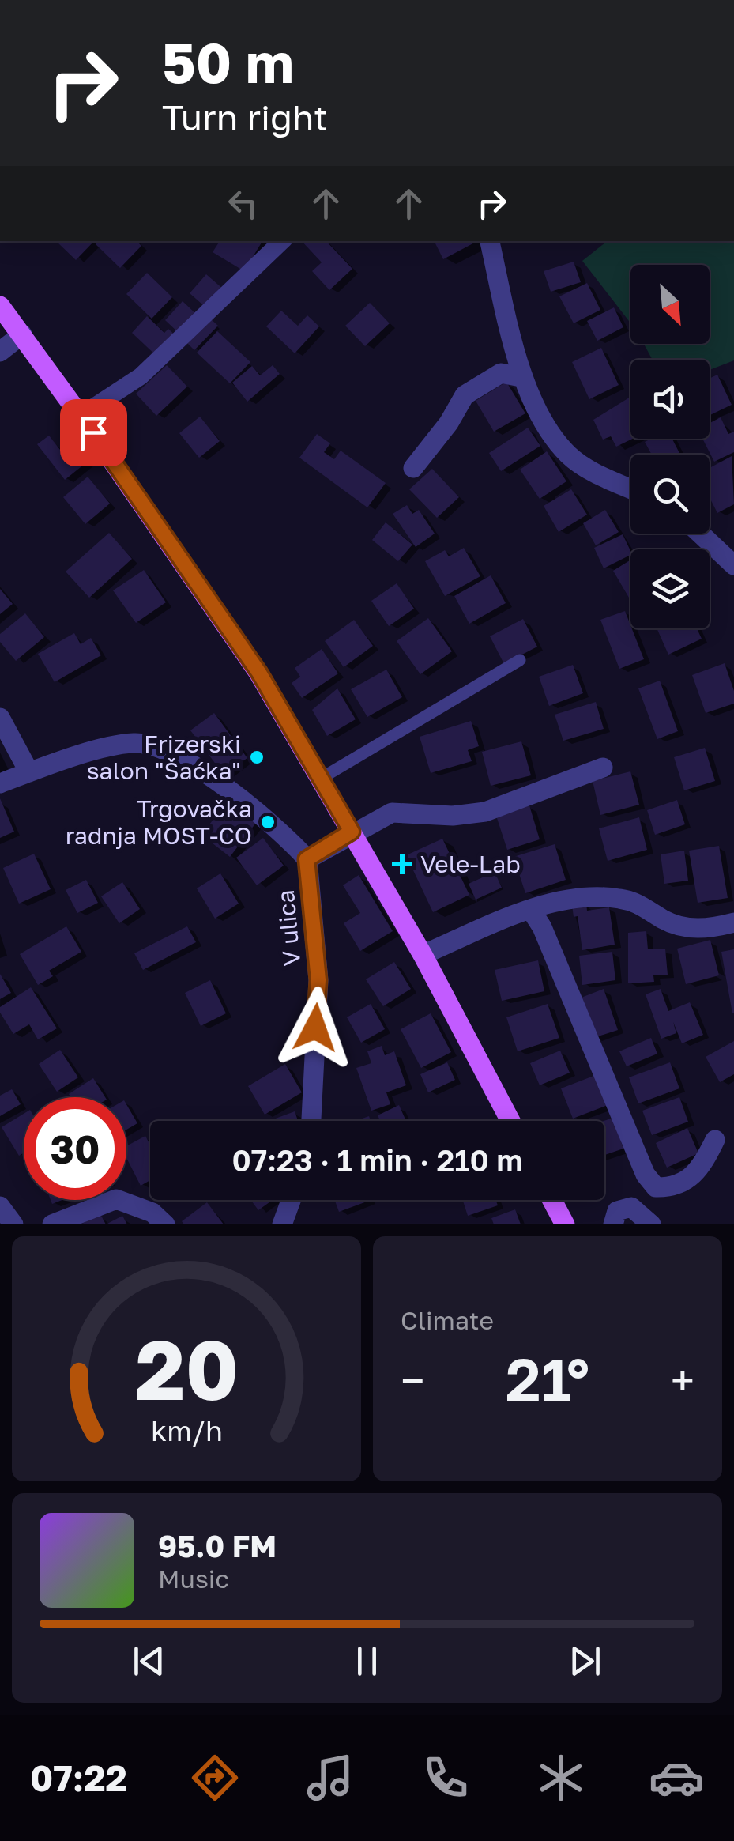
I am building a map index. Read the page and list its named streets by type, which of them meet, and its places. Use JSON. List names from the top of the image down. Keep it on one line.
{"streets":{"street":["V ulica"]},"places":{"other":["Frizerski salon \"Šaćka\"","Trgovačka radnja MOST-CO"],"health":["Vele-Lab"]},"north":"bottom right","page":{"turn":["50 m","Turn right"],"limit":"30","trip":"07:23 · 1 min · 210 m","tile":"Climate","heat":["−","21°","+"],"song":["95.0 FM","Music"],"tabs":"07:22","gauge":["20","km/h"]}}
